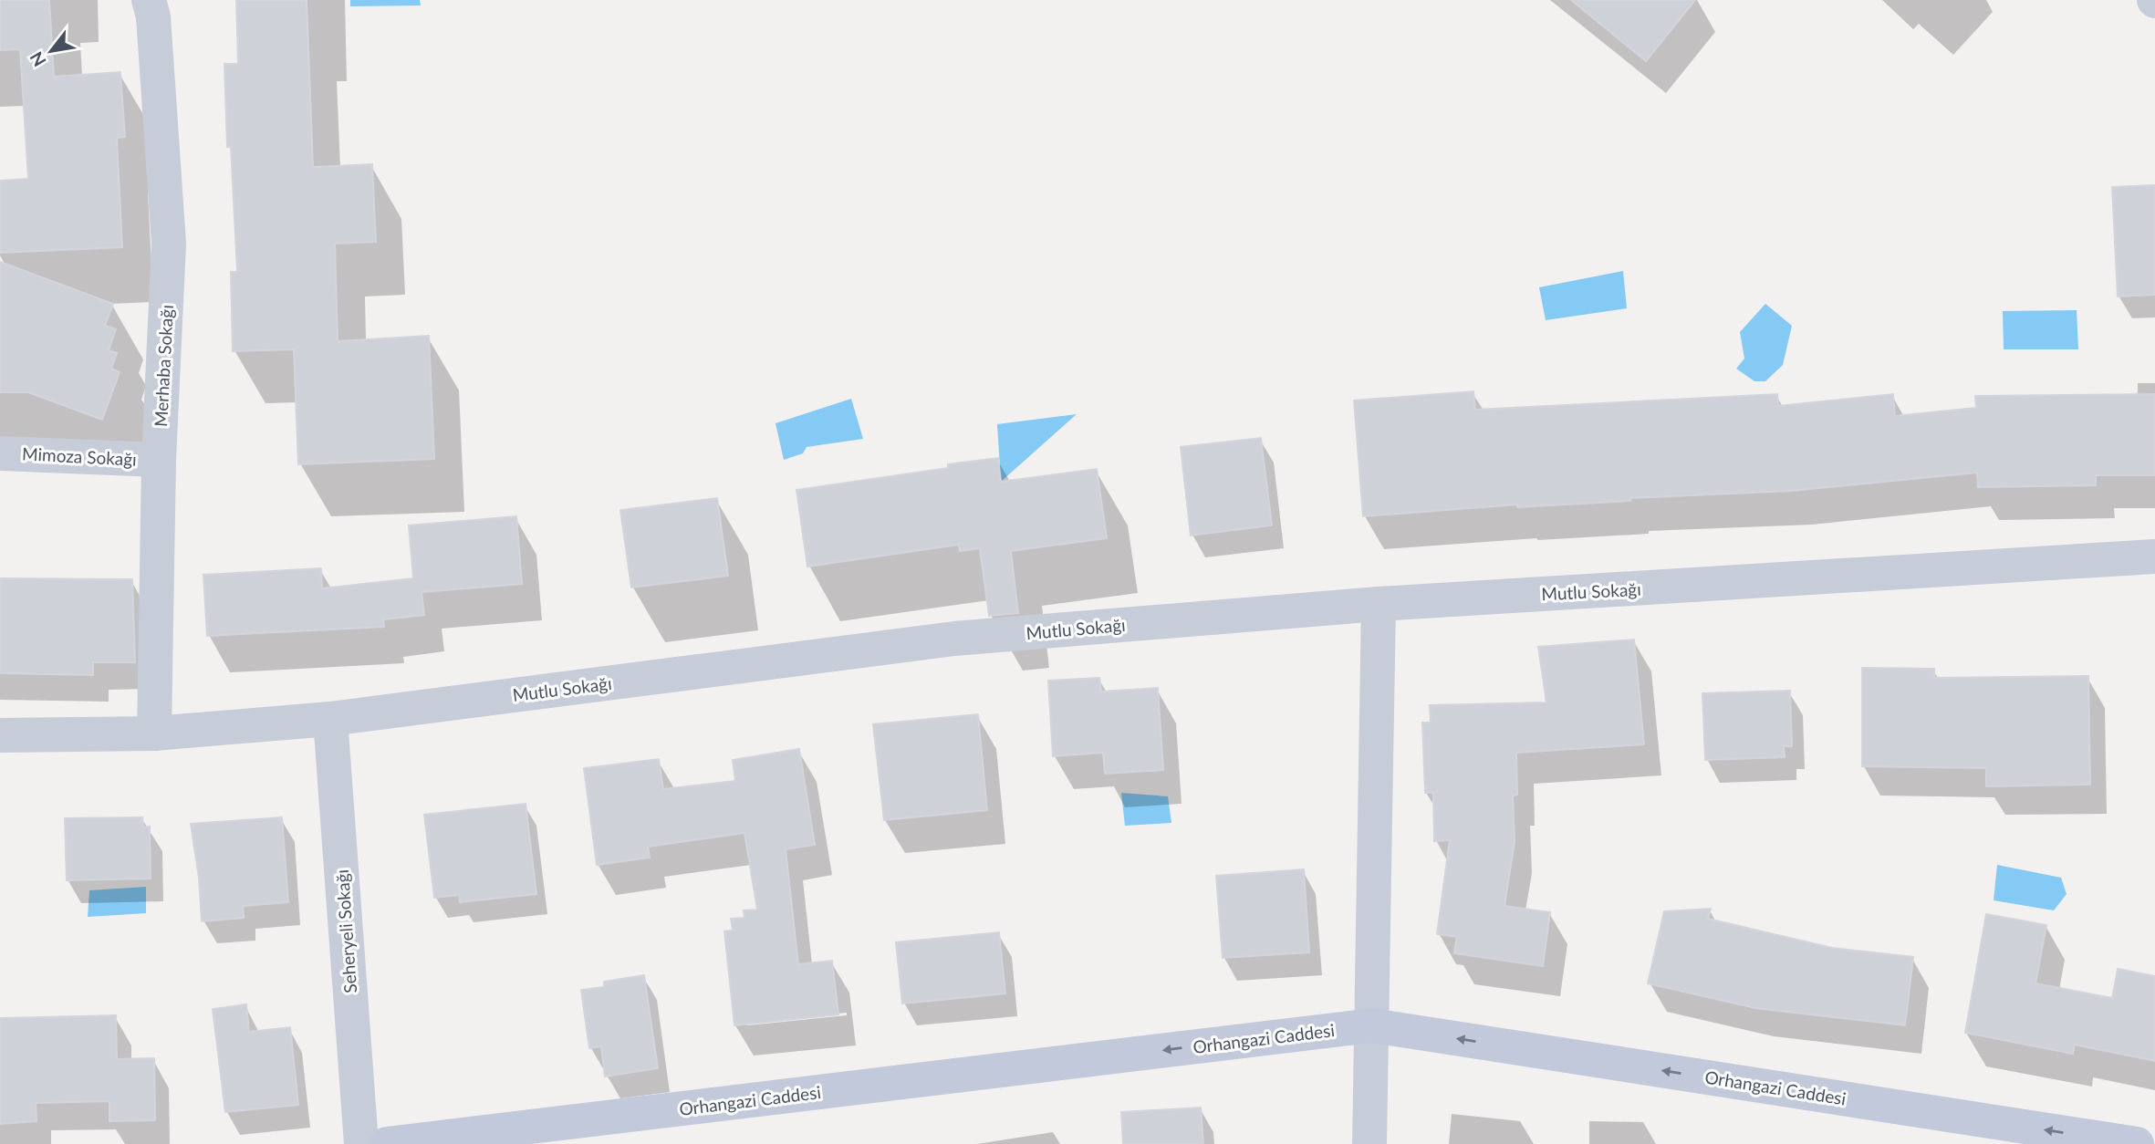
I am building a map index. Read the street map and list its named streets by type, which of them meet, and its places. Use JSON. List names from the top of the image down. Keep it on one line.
{"streets":{"street":["Merhaba Sokağı","Mimoza Sokağı","Mutlu Sokağı","Seheryeli Sokağı","Orhangazi Caddesi"]},"crossings":[["Merhaba Sokağı","Mimoza Sokağı"],["Merhaba Sokağı","Mutlu Sokağı"],["Mutlu Sokağı","Seheryeli Sokağı"]],"one_way":["Orhangazi Caddesi"],"north":"bottom left"}
